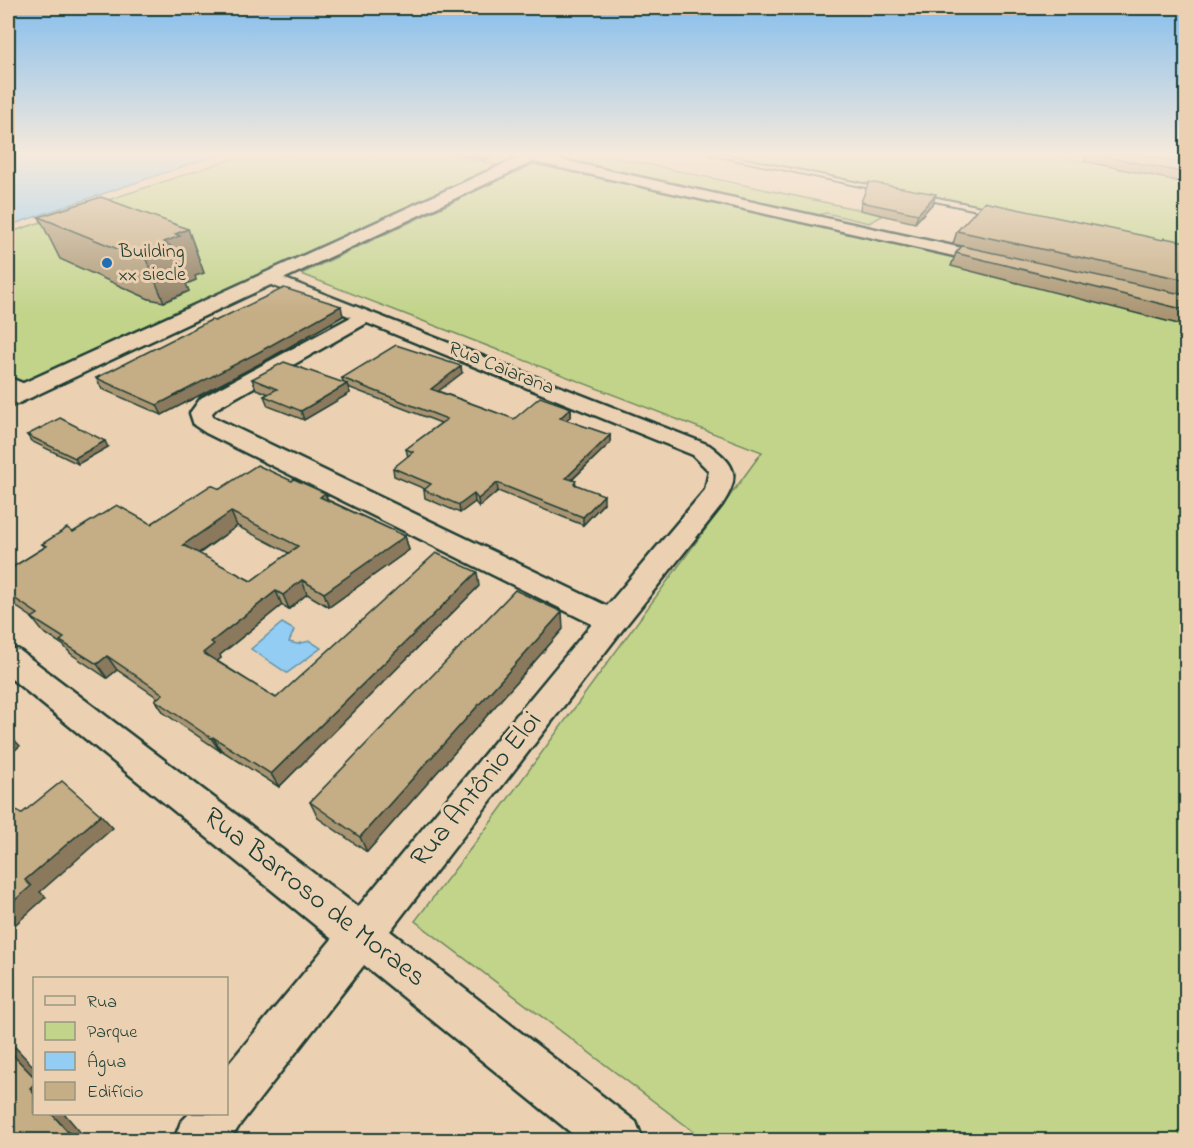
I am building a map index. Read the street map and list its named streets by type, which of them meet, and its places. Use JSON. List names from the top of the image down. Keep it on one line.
{"streets":{"street":["Rua Caiarana","Rua Antônio Eloi","Rua Barroso de Moraes"]},"crossings":[["Rua Caiarana","Rua Antônio Eloi"],["Rua Antônio Eloi","Rua Barroso de Moraes"]],"places":["Building xx siecle"],"legend":["Rua","Parque","Água","Edifício"]}
